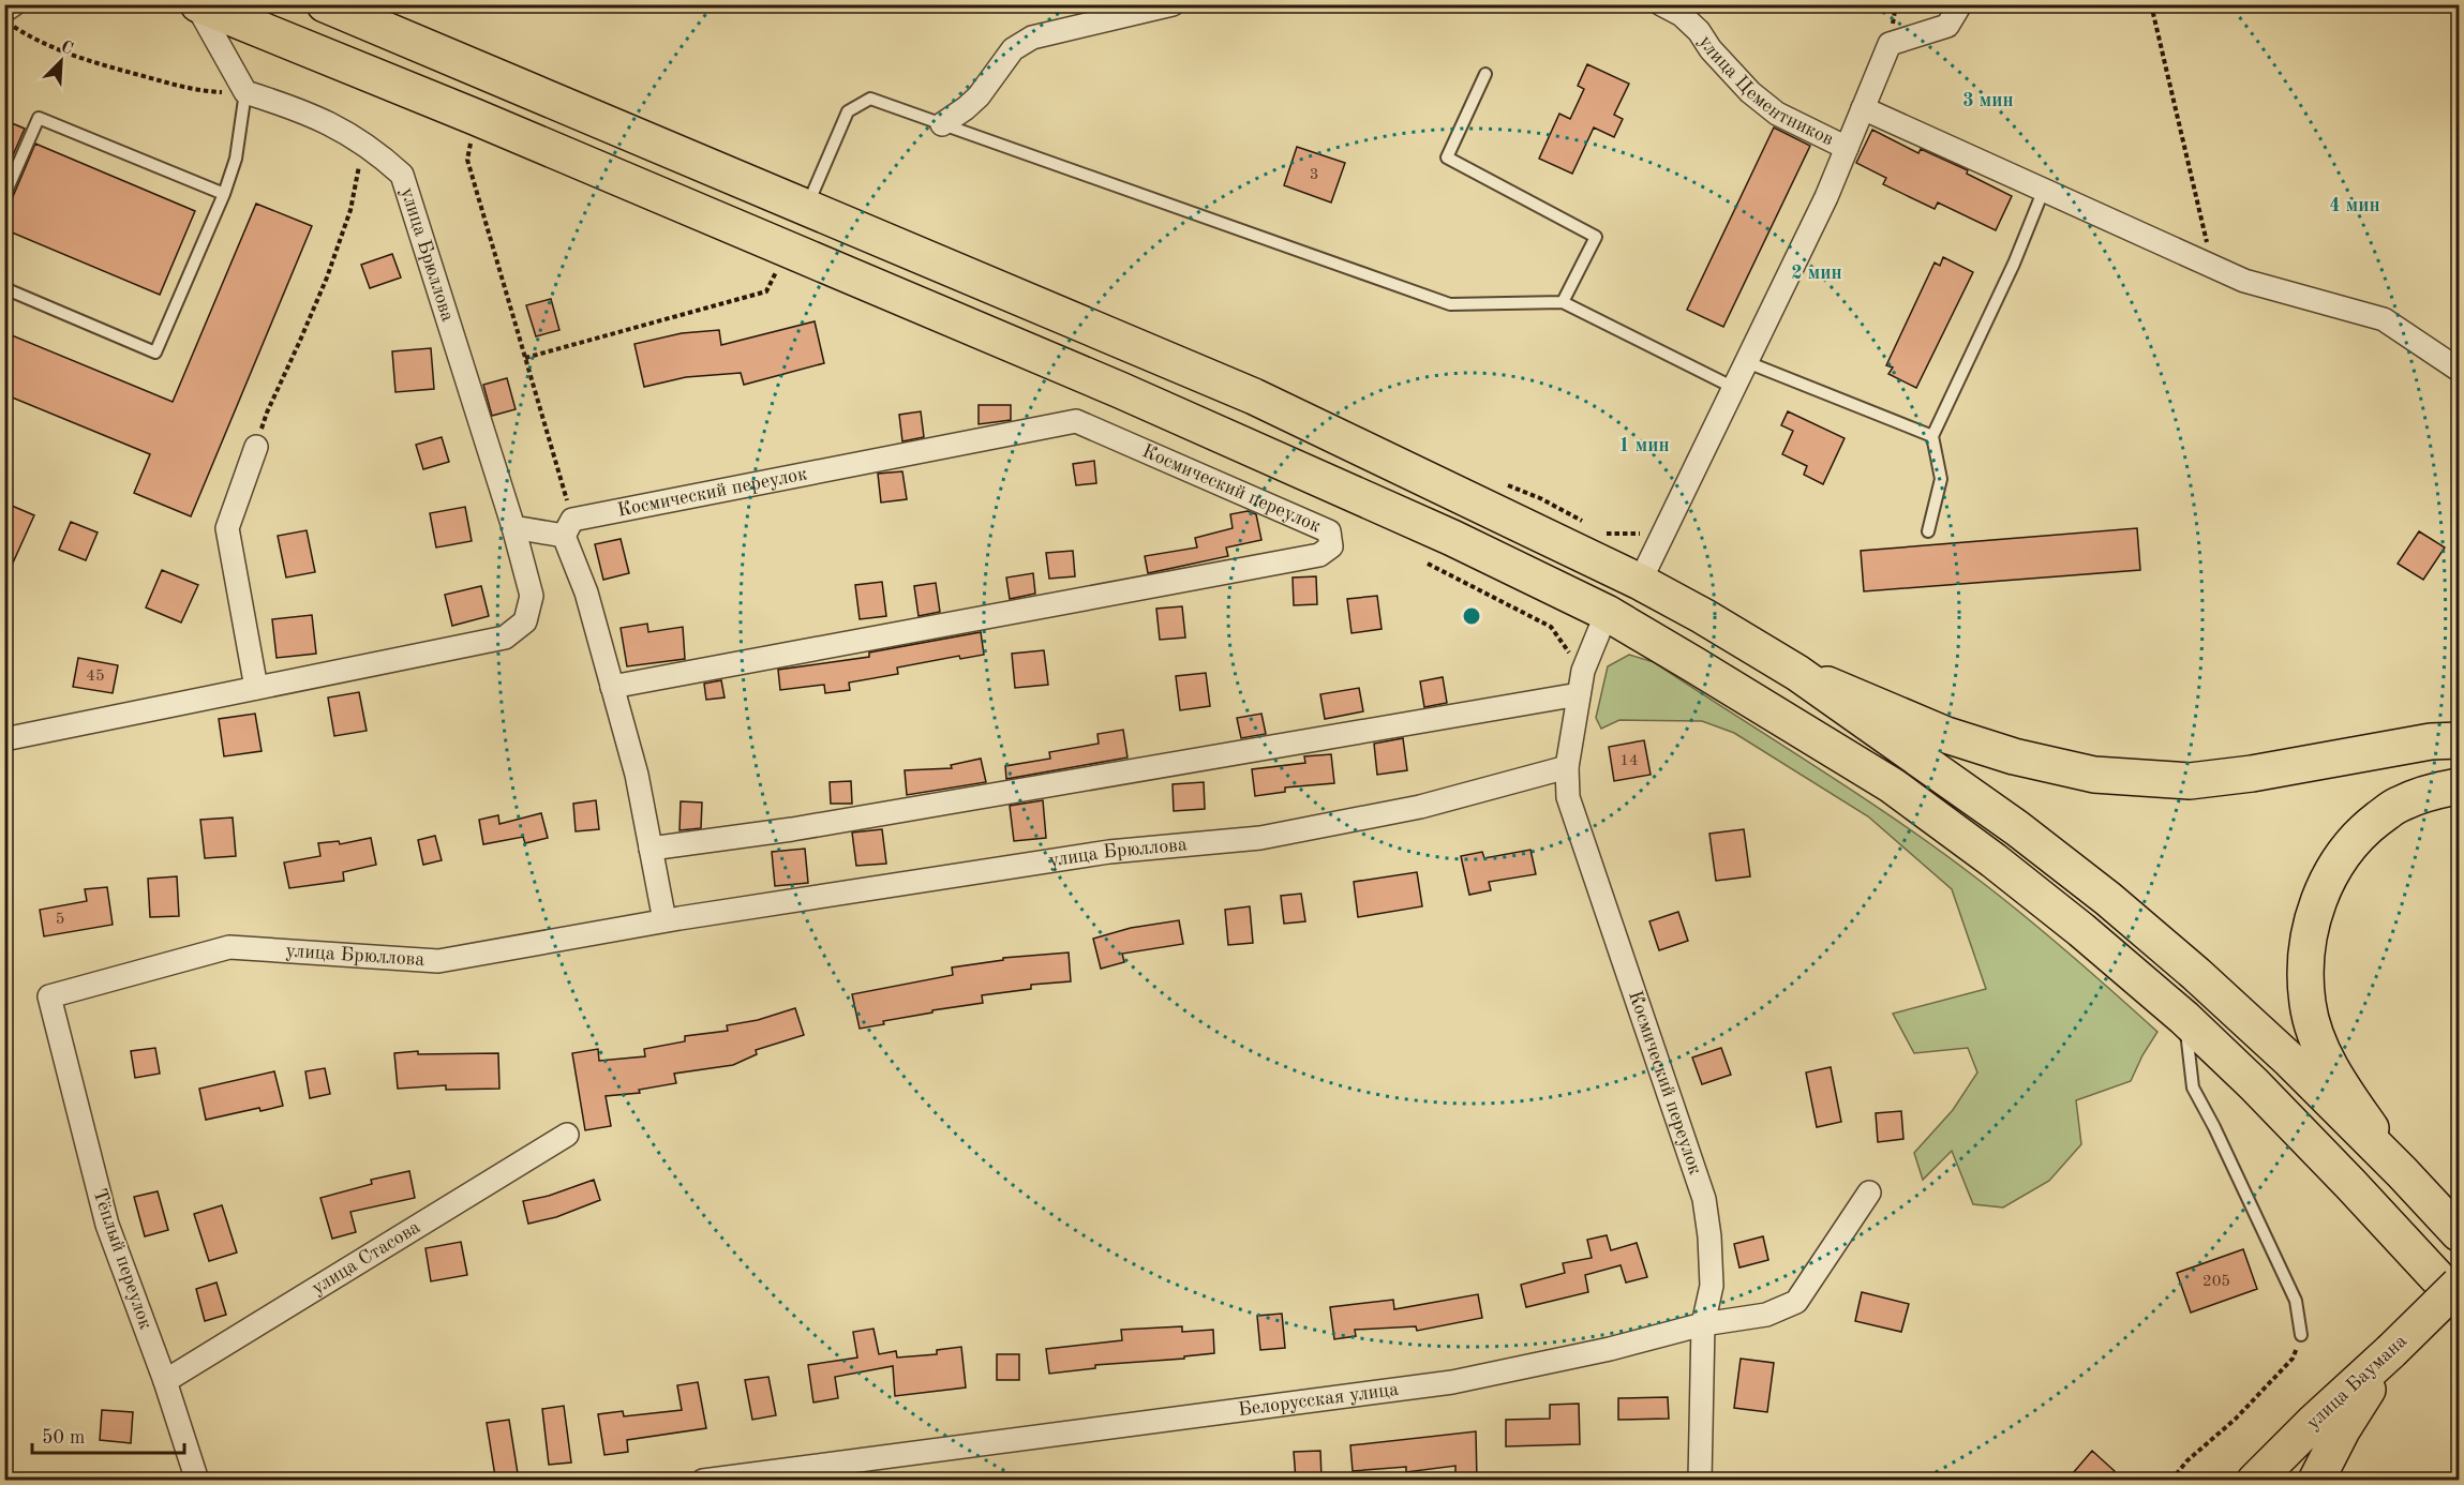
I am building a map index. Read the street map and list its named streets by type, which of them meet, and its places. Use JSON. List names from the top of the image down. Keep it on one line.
{"streets":{"main road":["улица Баумана"],"street":["улица Цементников","улица Брюллова","Космический переулок","улица Стасова","Тёплый переулок","Белорусская улица"]},"crossings":[["улица Брюллова","Космический переулок"],["улица Брюллова","Тёплый переулок"],["Космический переулок","Белорусская улица"],["улица Стасова","Тёплый переулок"]],"house_numbers":["3","45","14","5","205"],"scale_bar":"50 m","north":"top right","rings":["3 мин","4 мин","2 мин","1 мин"]}
